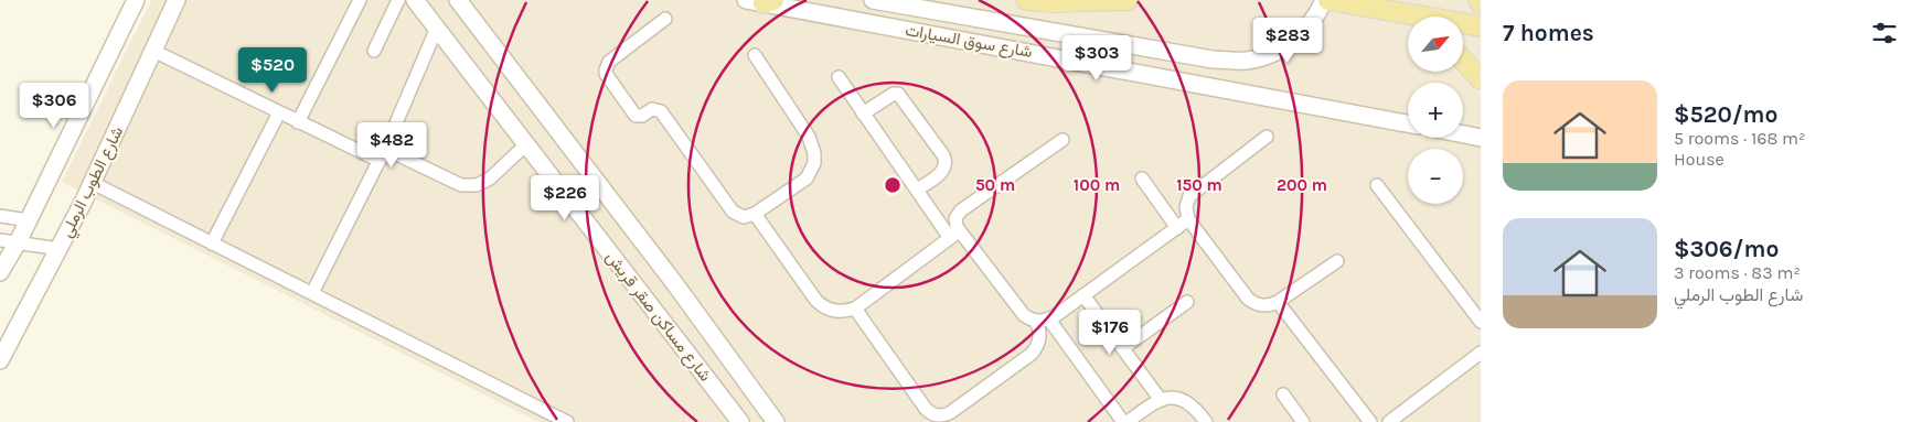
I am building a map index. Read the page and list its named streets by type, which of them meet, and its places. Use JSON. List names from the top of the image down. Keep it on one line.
{"streets":{"street":["شارع سوق السيارات","شارع الطوب الرملي","شارع مساكن صقر قريش"]},"north":"top right","page":{"heading":"7 homes","map_buttons":["+","−"],"price":["$283","$303","$520","$306","$482","$226","$176"],"list":[{"name":"$520/mo","note":"5 rooms · 168 m² · House"},{"name":"$306/mo","note":"3 rooms · 83 m² · شارع الطوب الرملي"}]},"rings":["50 m","100 m","150 m","200 m"]}
